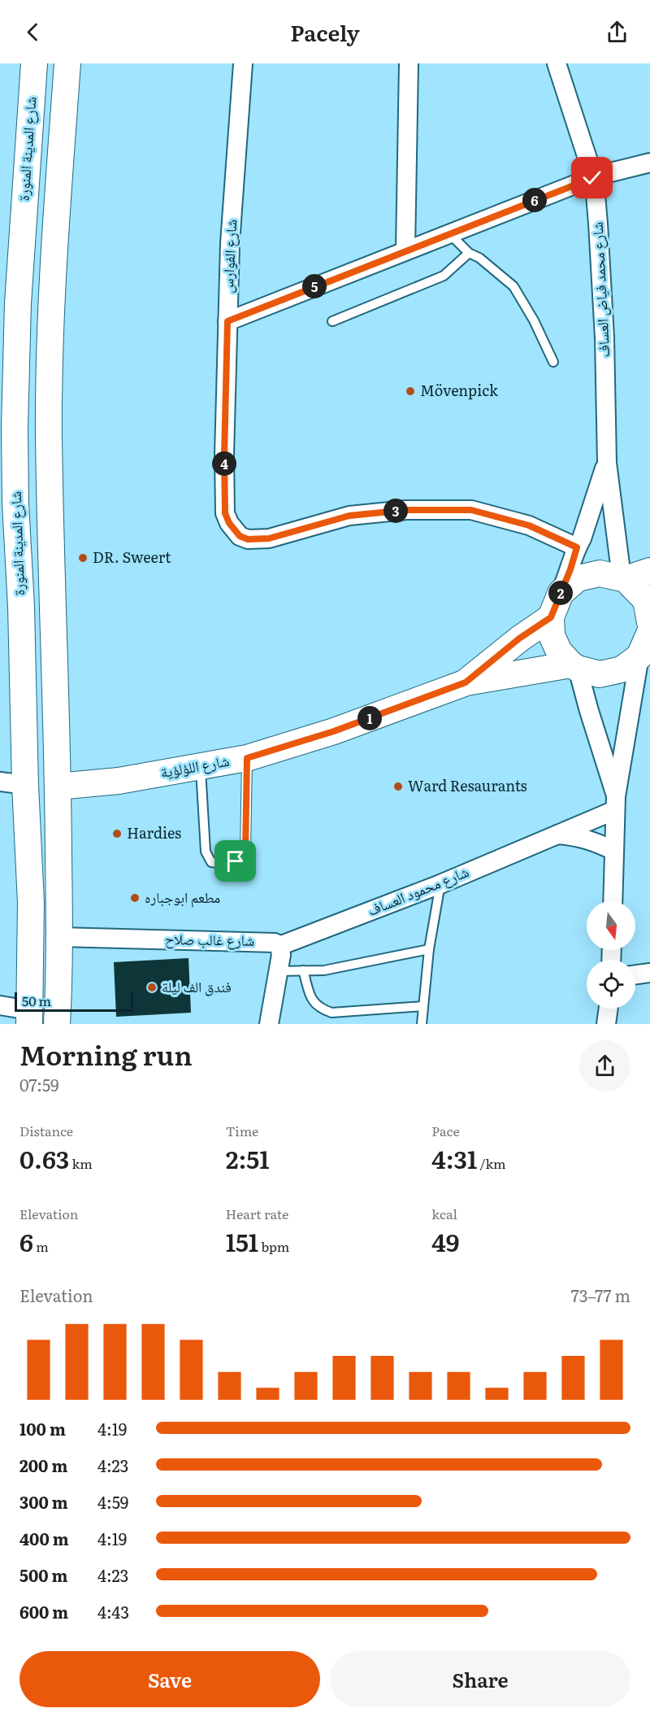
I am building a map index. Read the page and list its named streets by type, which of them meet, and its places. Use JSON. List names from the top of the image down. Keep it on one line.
{"streets":{"main road":["شارع المدينة المنورة","شارع اللؤلؤية"],"street":["شارع الفوارس","شارع محمد فياض العساف","شارع محمود العساف","شارع غالب صلاح"]},"crossings":[["شارع الفوارس","شارع محمد فياض العساف"],["شارع محمود العساف","شارع غالب صلاح"]],"places":["Mövenpick","DR. Sweert","Ward Resaurants","Hardies","مطعم ابوجباره","فندق الف ليلة"],"scale_bar":"50 m","north":"bottom","page":{"header":"Pacely","pins":["6","5","4","3","2","1"],"scale":"50 m","heading":["Morning run","07:59"],"stats":[["Distance","0.63 km"],["Time","2:51"],["Pace","4:31 /km"],["Elevation","6 m"],["Heart rate","151 bpm"],["kcal","49"]],"chart":["Elevation","73–77 m"],"list":[{"name":"100 m","note":"4:19"},{"name":"200 m","note":"4:23"},{"name":"300 m","note":"4:59"},{"name":"400 m","note":"4:19"},{"name":"500 m","note":"4:23"},{"name":"600 m","note":"4:43"}],"buttons":["Save","Share"]}}
